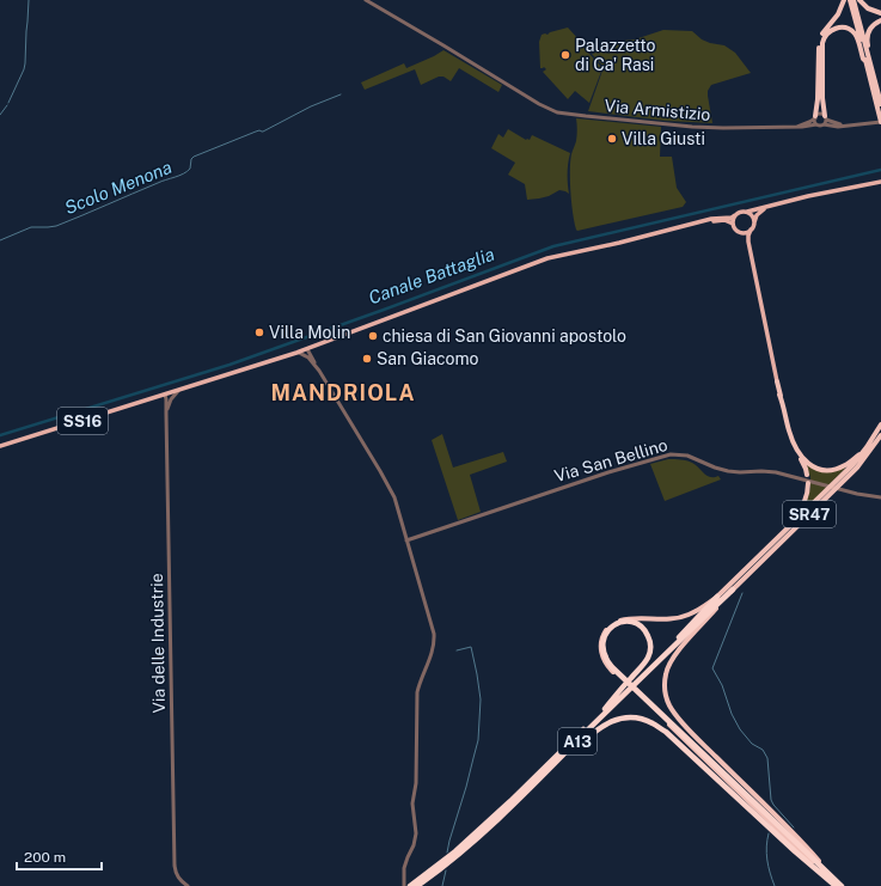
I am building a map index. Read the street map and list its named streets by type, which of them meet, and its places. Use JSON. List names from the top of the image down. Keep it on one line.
{"streets":{"highway":["SR47","A13"],"main road":["SS16"],"street":["Via Armistizio","Via San Bellino","Via delle Industrie"]},"crossings":[["SS16","Via delle Industrie"],["SR47","A13"]],"districts":["MANDRIOLA"],"water":["Scolo Menona","Canale Battaglia"],"places":["Palazzetto di Ca' Rasi","Villa Giusti","Villa Molin","chiesa di San Giovanni apostolo","San Giacomo"],"scale_bar":"200 m"}
